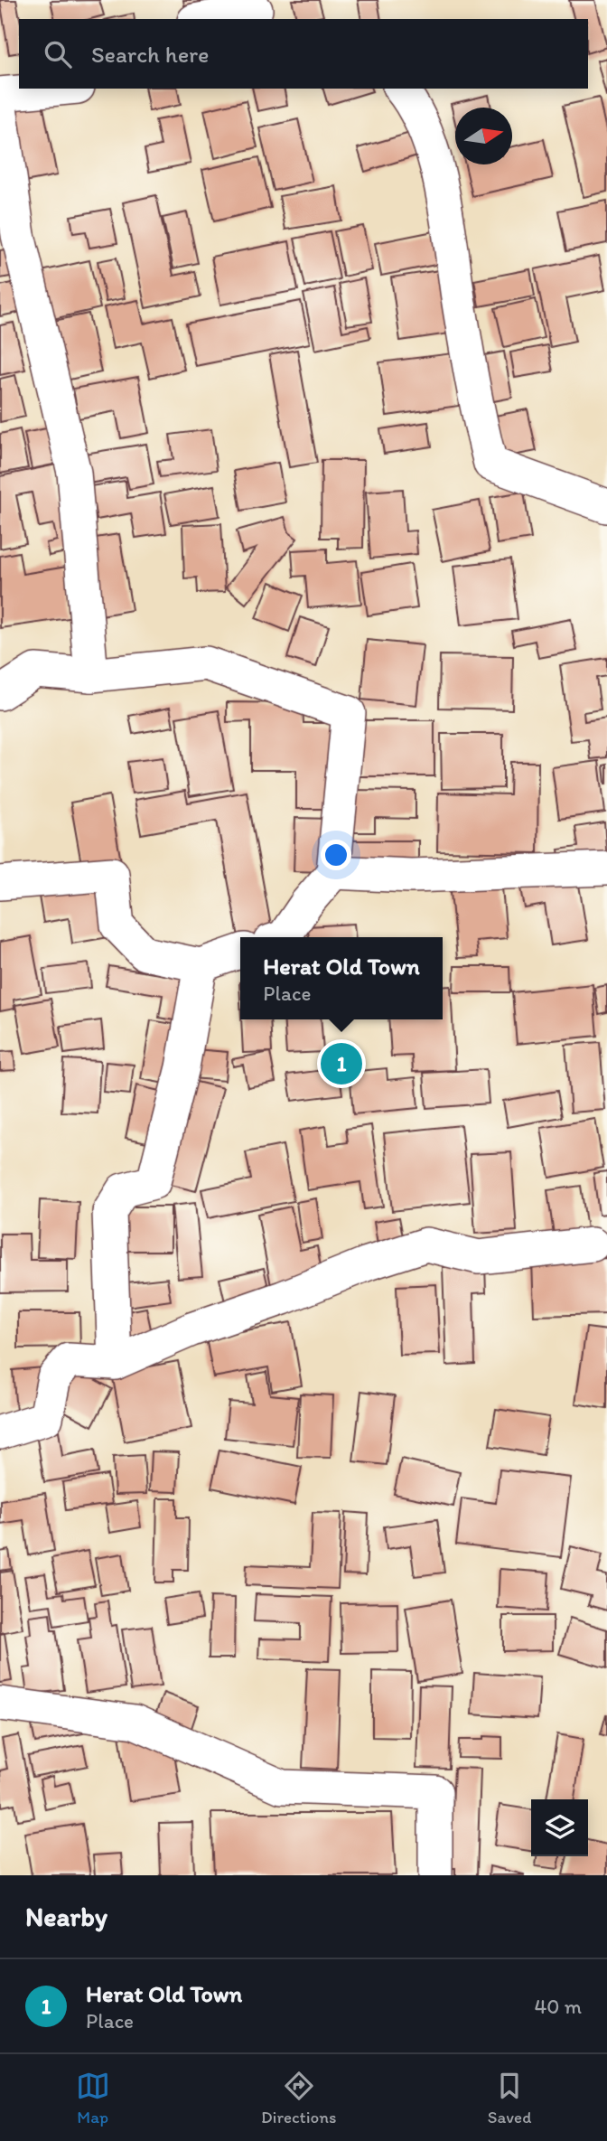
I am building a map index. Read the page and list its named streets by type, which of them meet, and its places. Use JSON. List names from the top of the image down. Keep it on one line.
{"north":"right","page":{"search":"Search here","popup":["Herat Old Town","Place"],"pins":"1","heading":"Nearby","list":[{"mark":"1","name":"Herat Old Town","note":"Place","value":"40 m"}],"nav":["Map","Directions","Saved"]}}
